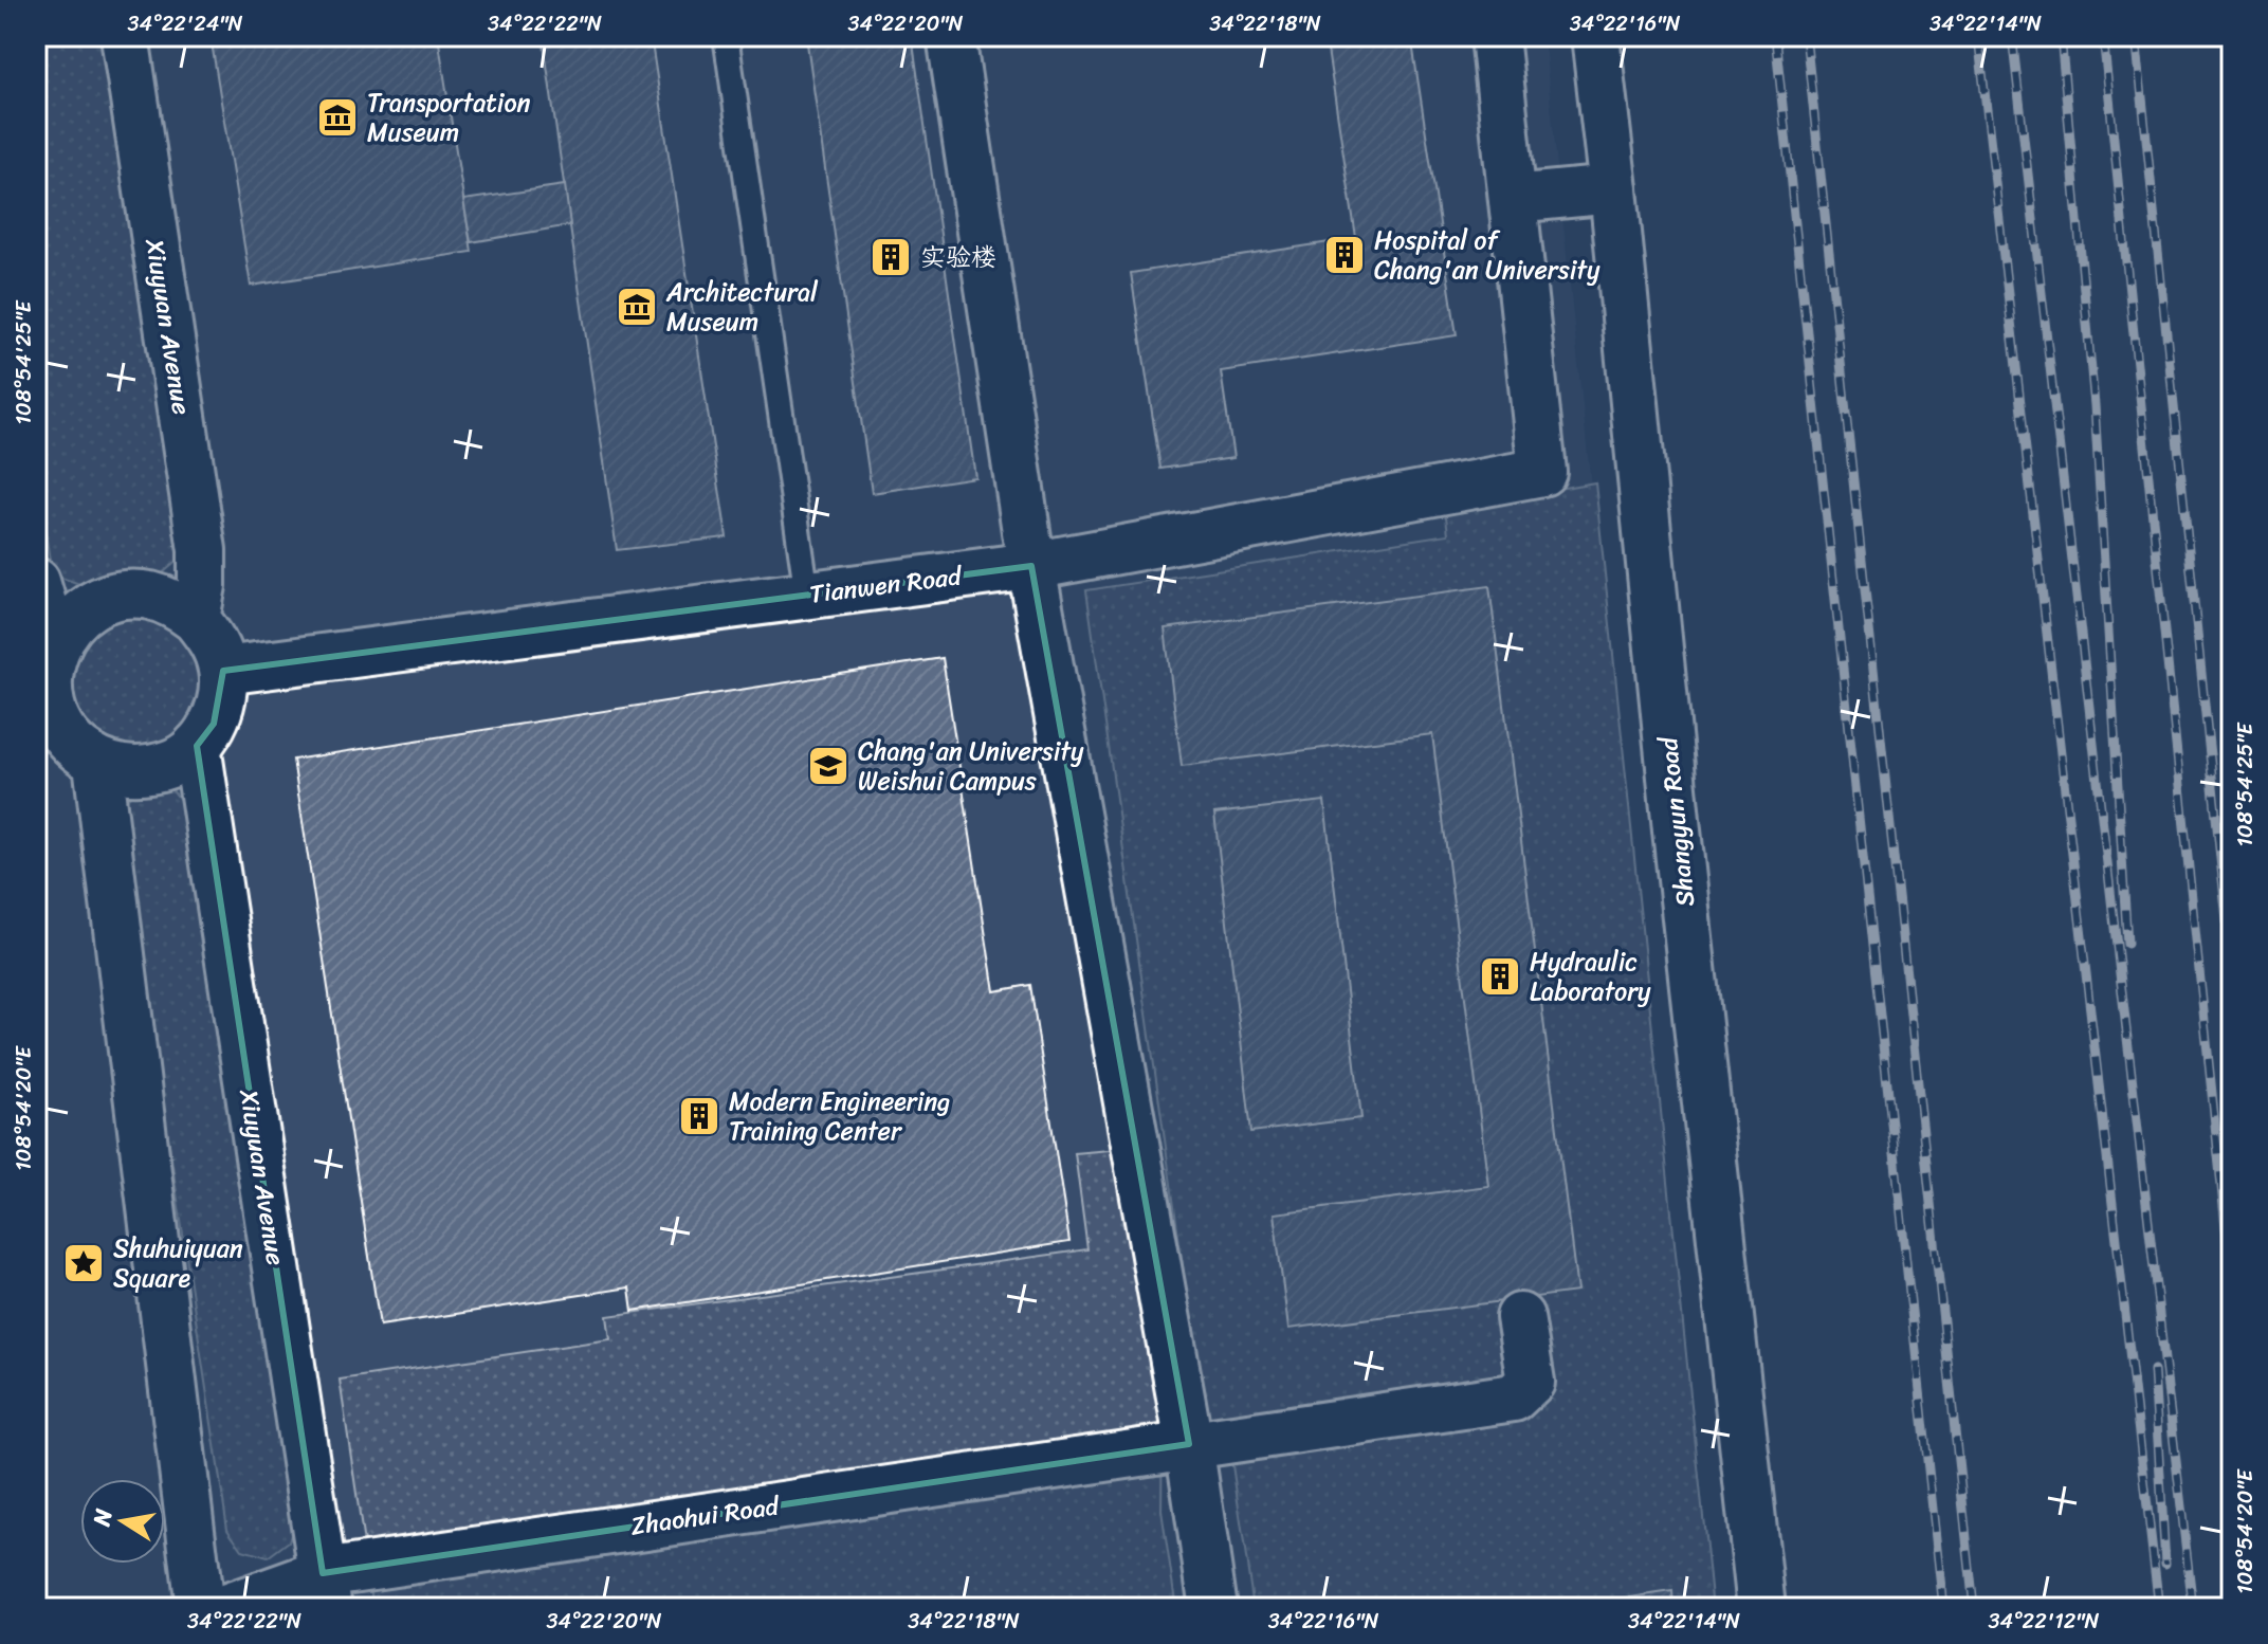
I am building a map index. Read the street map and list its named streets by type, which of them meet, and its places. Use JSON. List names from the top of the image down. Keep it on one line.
{"streets":{"street":["Xiuyuan Avenue","Tianwen Road","Shangyun Road","Zhaohui Road"]},"crossings":[["Xiuyuan Avenue","Tianwen Road"],["Xiuyuan Avenue","Zhaohui Road"]],"places":{"museum":["Transportation Museum","Architectural Museum"],"building":["Hospital of Chang'an University","实验楼","Hydraulic Laboratory","Modern Engineering Training Center"],"school or university":["Chang'an University Weishui Campus"],"place":["Shuhuiyuan Square"]},"north":"left","coordinates":["34°22'24\"N","34°22'22\"N","34°22'20\"N","34°22'18\"N","34°22'16\"N","34°22'14\"N","108°54'25\"E","108°54'20\"E","34°22'12\"N"]}
